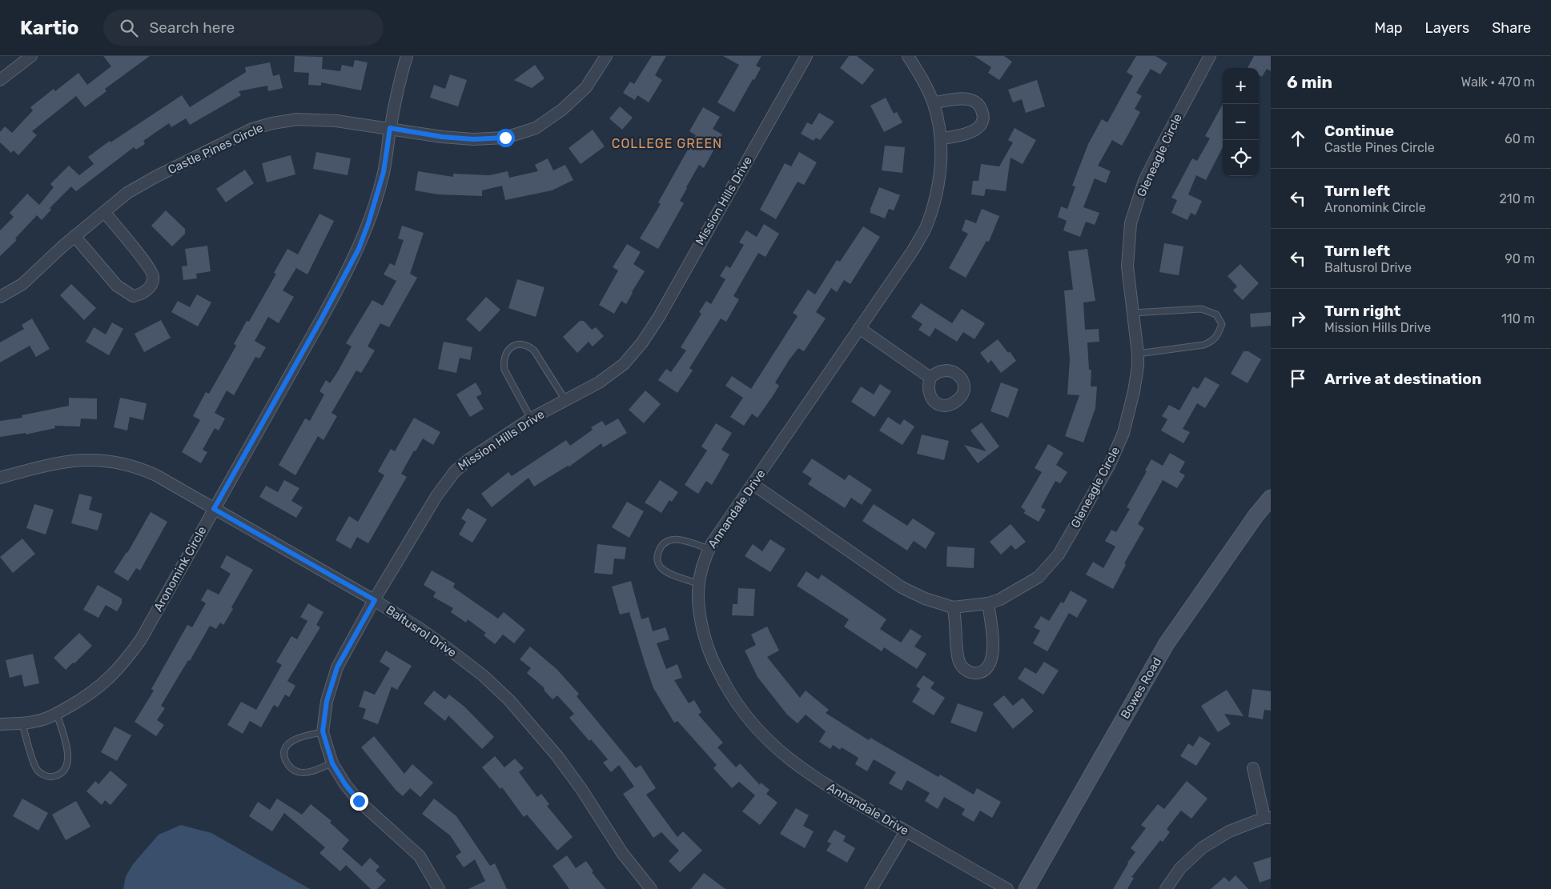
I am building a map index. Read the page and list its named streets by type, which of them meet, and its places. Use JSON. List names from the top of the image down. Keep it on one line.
{"streets":{"main road":["Bowes Road"],"street":["Castle Pines Circle","Gleneagle Circle","Mission Hills Drive","Annandale Drive","Aronomink Circle","Baltusrol Drive"]},"crossings":[["Castle Pines Circle","Aronomink Circle"],["Gleneagle Circle","Annandale Drive"],["Mission Hills Drive","Baltusrol Drive"],["Aronomink Circle","Baltusrol Drive"]],"districts":["COLLEGE GREEN"],"page":{"header":"Kartio","search":"Search here","nav":["Map","Layers","Share"],"heading":["6 min","Walk · 470 m"],"map_buttons":["+","−"],"list":[["Continue","Castle Pines Circle","60 m"],["Turn left","Aronomink Circle","210 m"],["Turn left","Baltusrol Drive","90 m"],["Turn right","Mission Hills Drive","110 m"],"Arrive at destination"]}}
